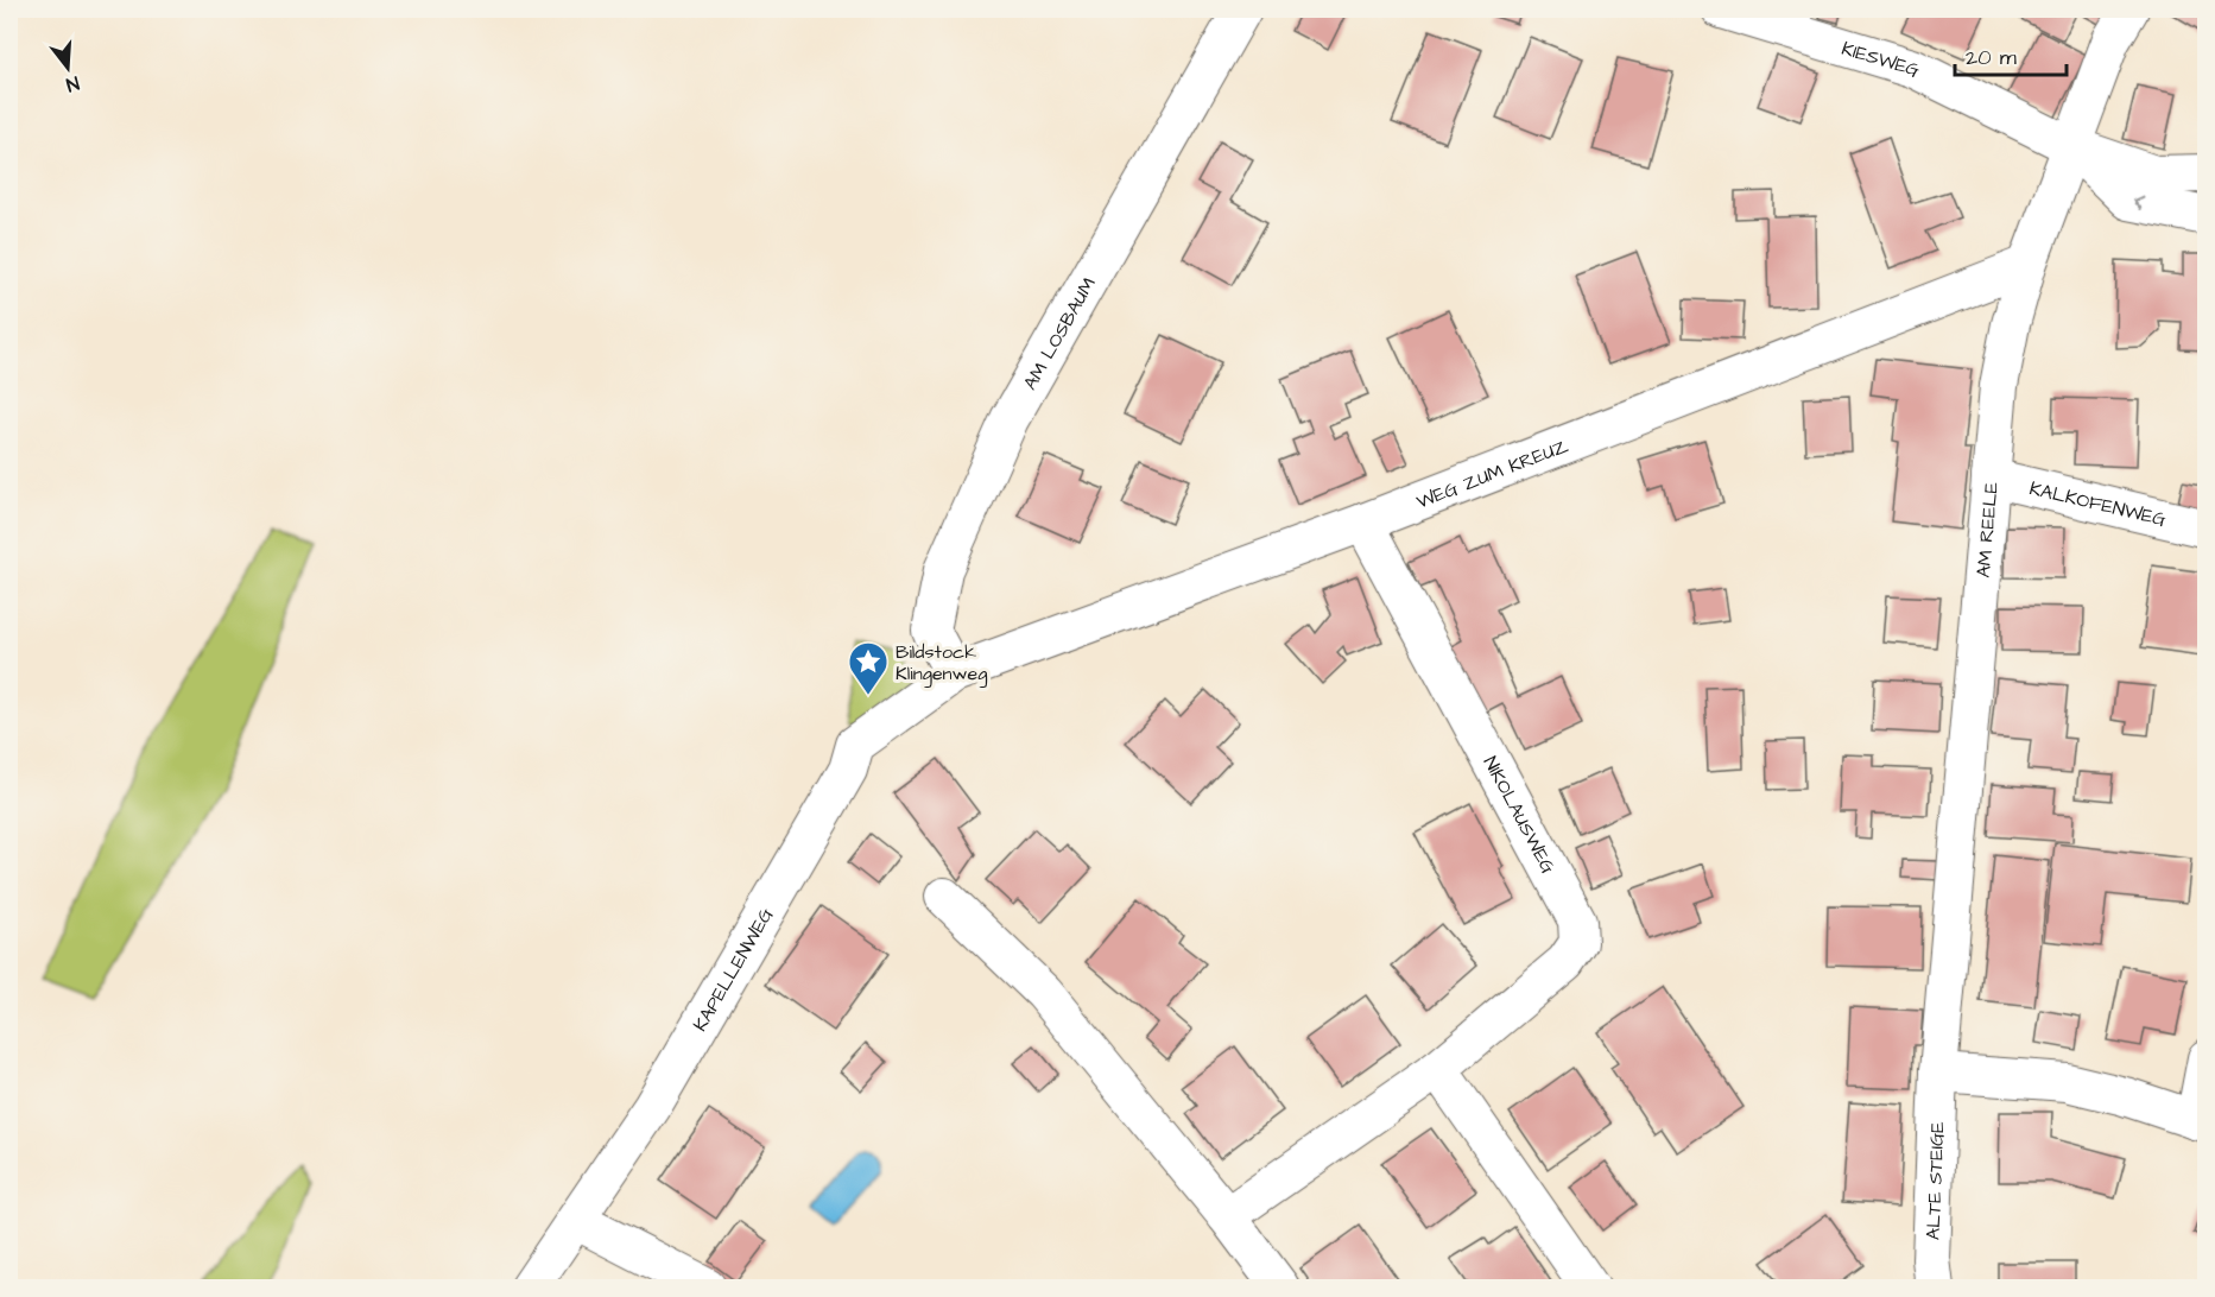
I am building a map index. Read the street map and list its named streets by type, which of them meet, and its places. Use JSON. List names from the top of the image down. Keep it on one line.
{"streets":{"street":["KIESWEG","AM LOSBAUM","WEG ZUM KREUZ","KALKOFENWEG","AM REELE","NIKOLAUSWEG","KAPELLENWEG","ALTE STEIGE"]},"crossings":[["KIESWEG","AM REELE"],["AM LOSBAUM","WEG ZUM KREUZ"],["AM LOSBAUM","KAPELLENWEG"],["WEG ZUM KREUZ","AM REELE"],["WEG ZUM KREUZ","NIKOLAUSWEG"],["WEG ZUM KREUZ","KAPELLENWEG"],["KALKOFENWEG","AM REELE"],["AM REELE","ALTE STEIGE"]],"places":{"place":["Bildstock Klingenweg"]},"scale_bar":"20 m","north":"bottom"}
